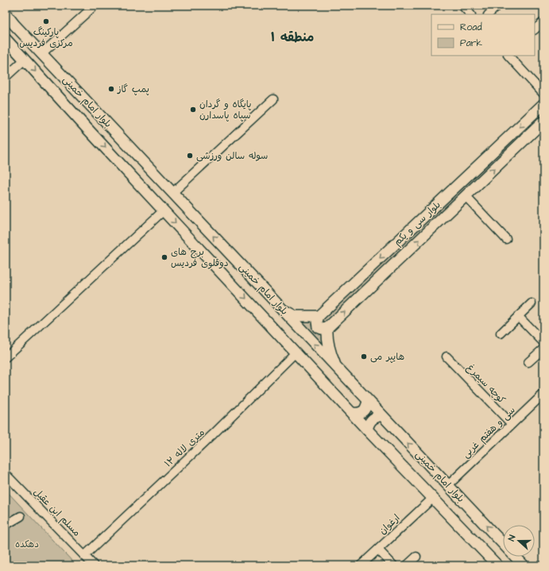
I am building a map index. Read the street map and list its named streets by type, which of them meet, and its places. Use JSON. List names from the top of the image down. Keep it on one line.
{"streets":{"main road":["بلوار امام خمینی","بلوار سی و یکم"],"street":["کوچه سیمرغ","سی و هفتم غربی","۱۲ متری لاله","مسلم ابن عقیل","ارغوان"]},"crossings":[["بلوار امام خمینی","سی و هفتم غربی"],["بلوار امام خمینی","۱۲ متری لاله"],["بلوار امام خمینی","ارغوان"],["کوچه سیمرغ","سی و هفتم غربی"],["۱۲ متری لاله","مسلم ابن عقیل"]],"districts":["منطقه ۱"],"parks":["دهکده"],"places":["پارکینگ مرکزی فردیس","پمپ گاز","پایگاه و گردان سپاه پاسدارن","سوله سالن ورزشی","برج های دوقلوی فردیس","هایپر می"],"legend":["Road","Park"],"north":"left"}
